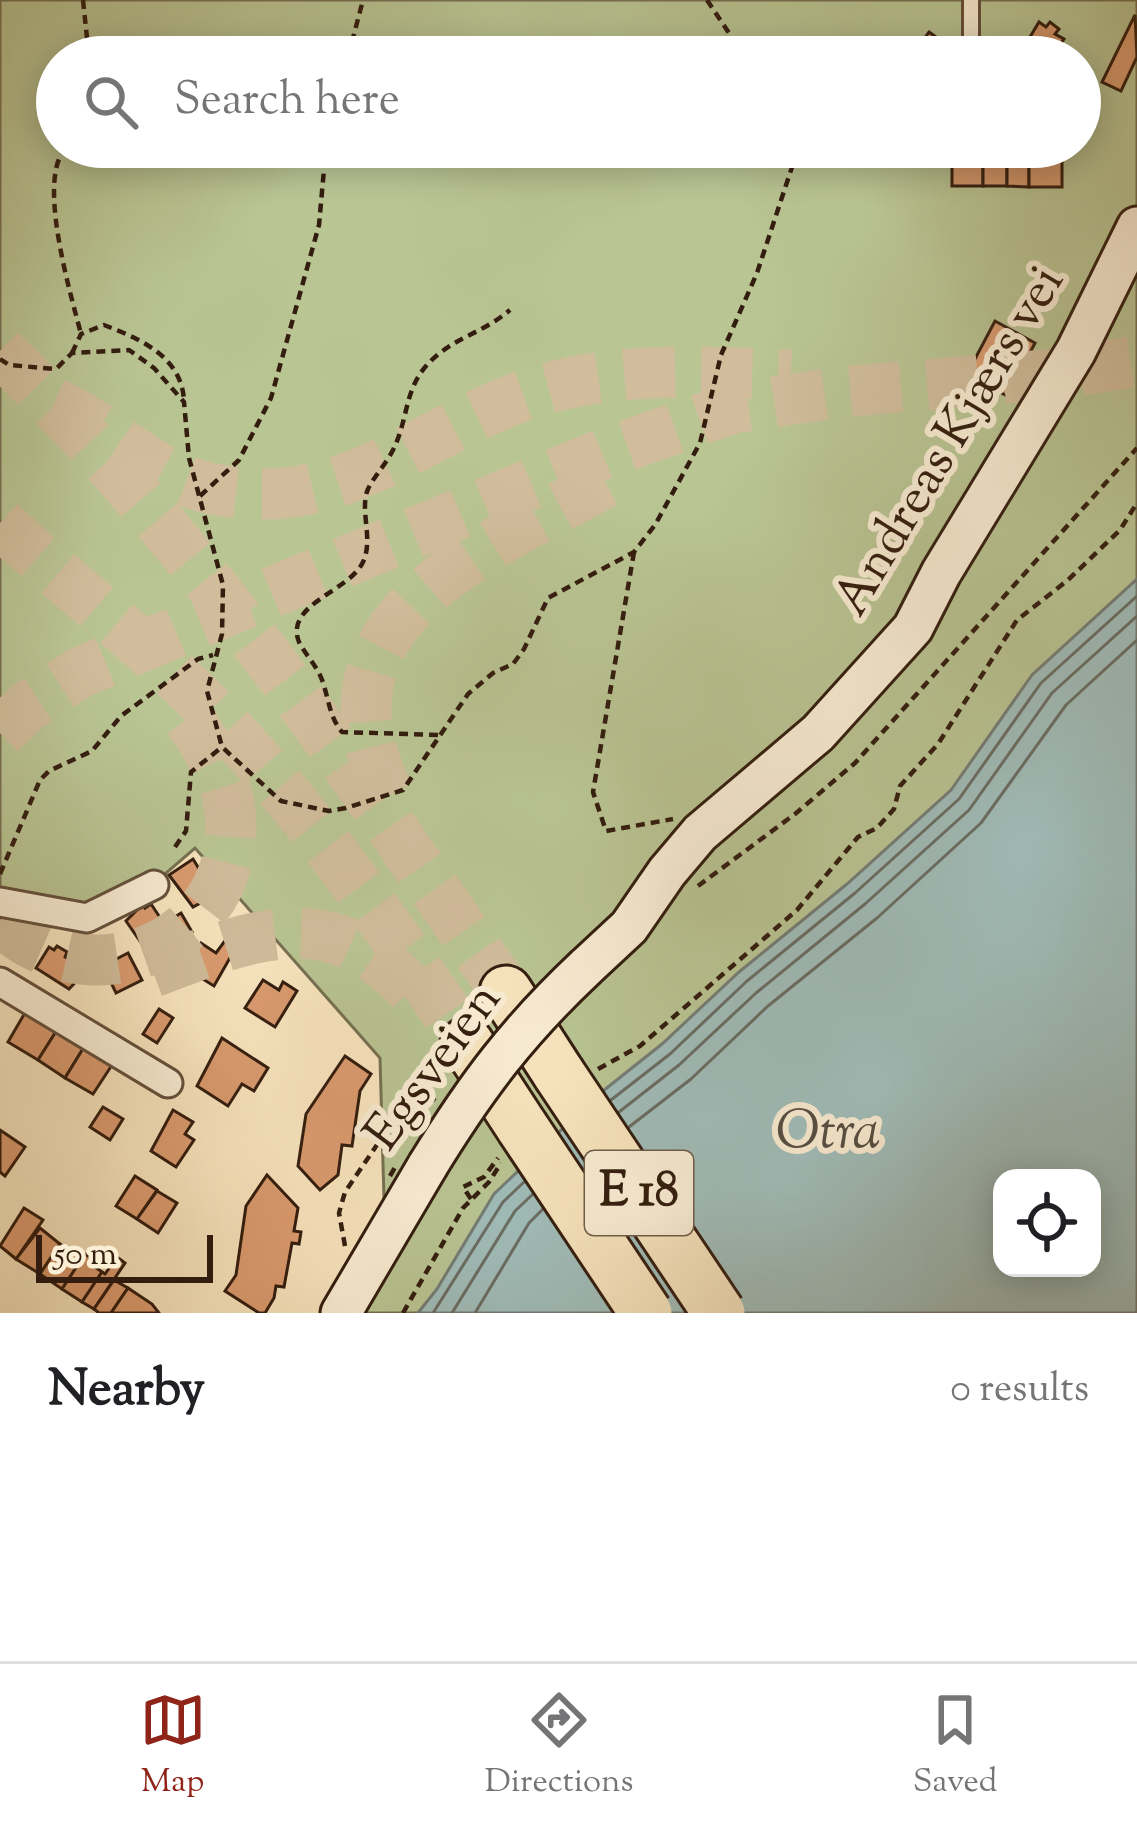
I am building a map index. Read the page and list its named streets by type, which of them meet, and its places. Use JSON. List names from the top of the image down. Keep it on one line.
{"streets":{"highway":["E 18"],"street":["Andreas Kjærs vei","Egsveien"]},"crossings":[["Andreas Kjærs vei","Egsveien"]],"water":["Otra"],"scale_bar":"50 m","page":{"search":"Search here","scale":"50 m","heading":["Nearby","0 results"],"nav":["Map","Directions","Saved"]}}
